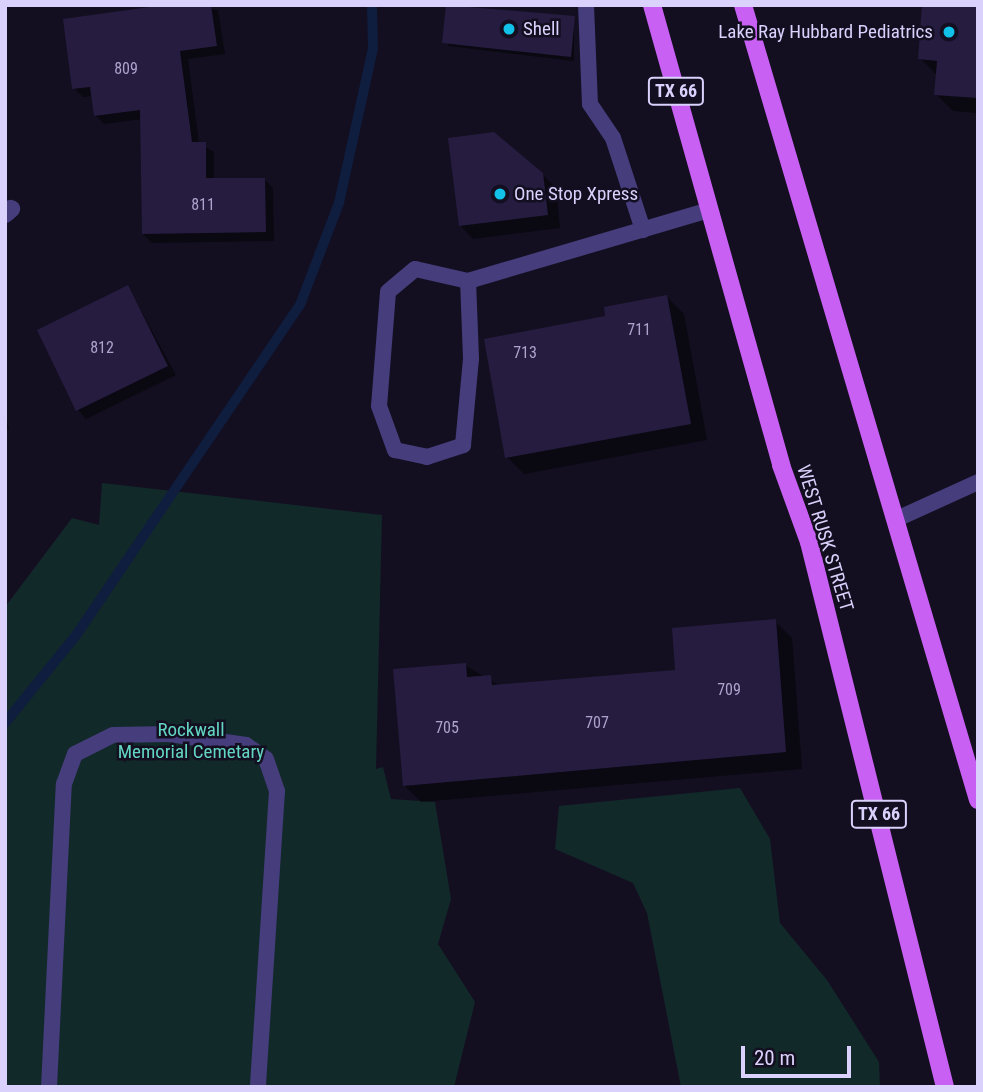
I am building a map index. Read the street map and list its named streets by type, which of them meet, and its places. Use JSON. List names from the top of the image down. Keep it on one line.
{"streets":{"main road":["TX 66","WEST RUSK STREET"]},"parks":["Rockwall Memorial Cemetary"],"places":["Shell","Lake Ray Hubbard Pediatrics","One Stop Xpress"],"house_numbers":["809","811","711","812","713","709","707","705"],"scale_bar":"20 m"}
